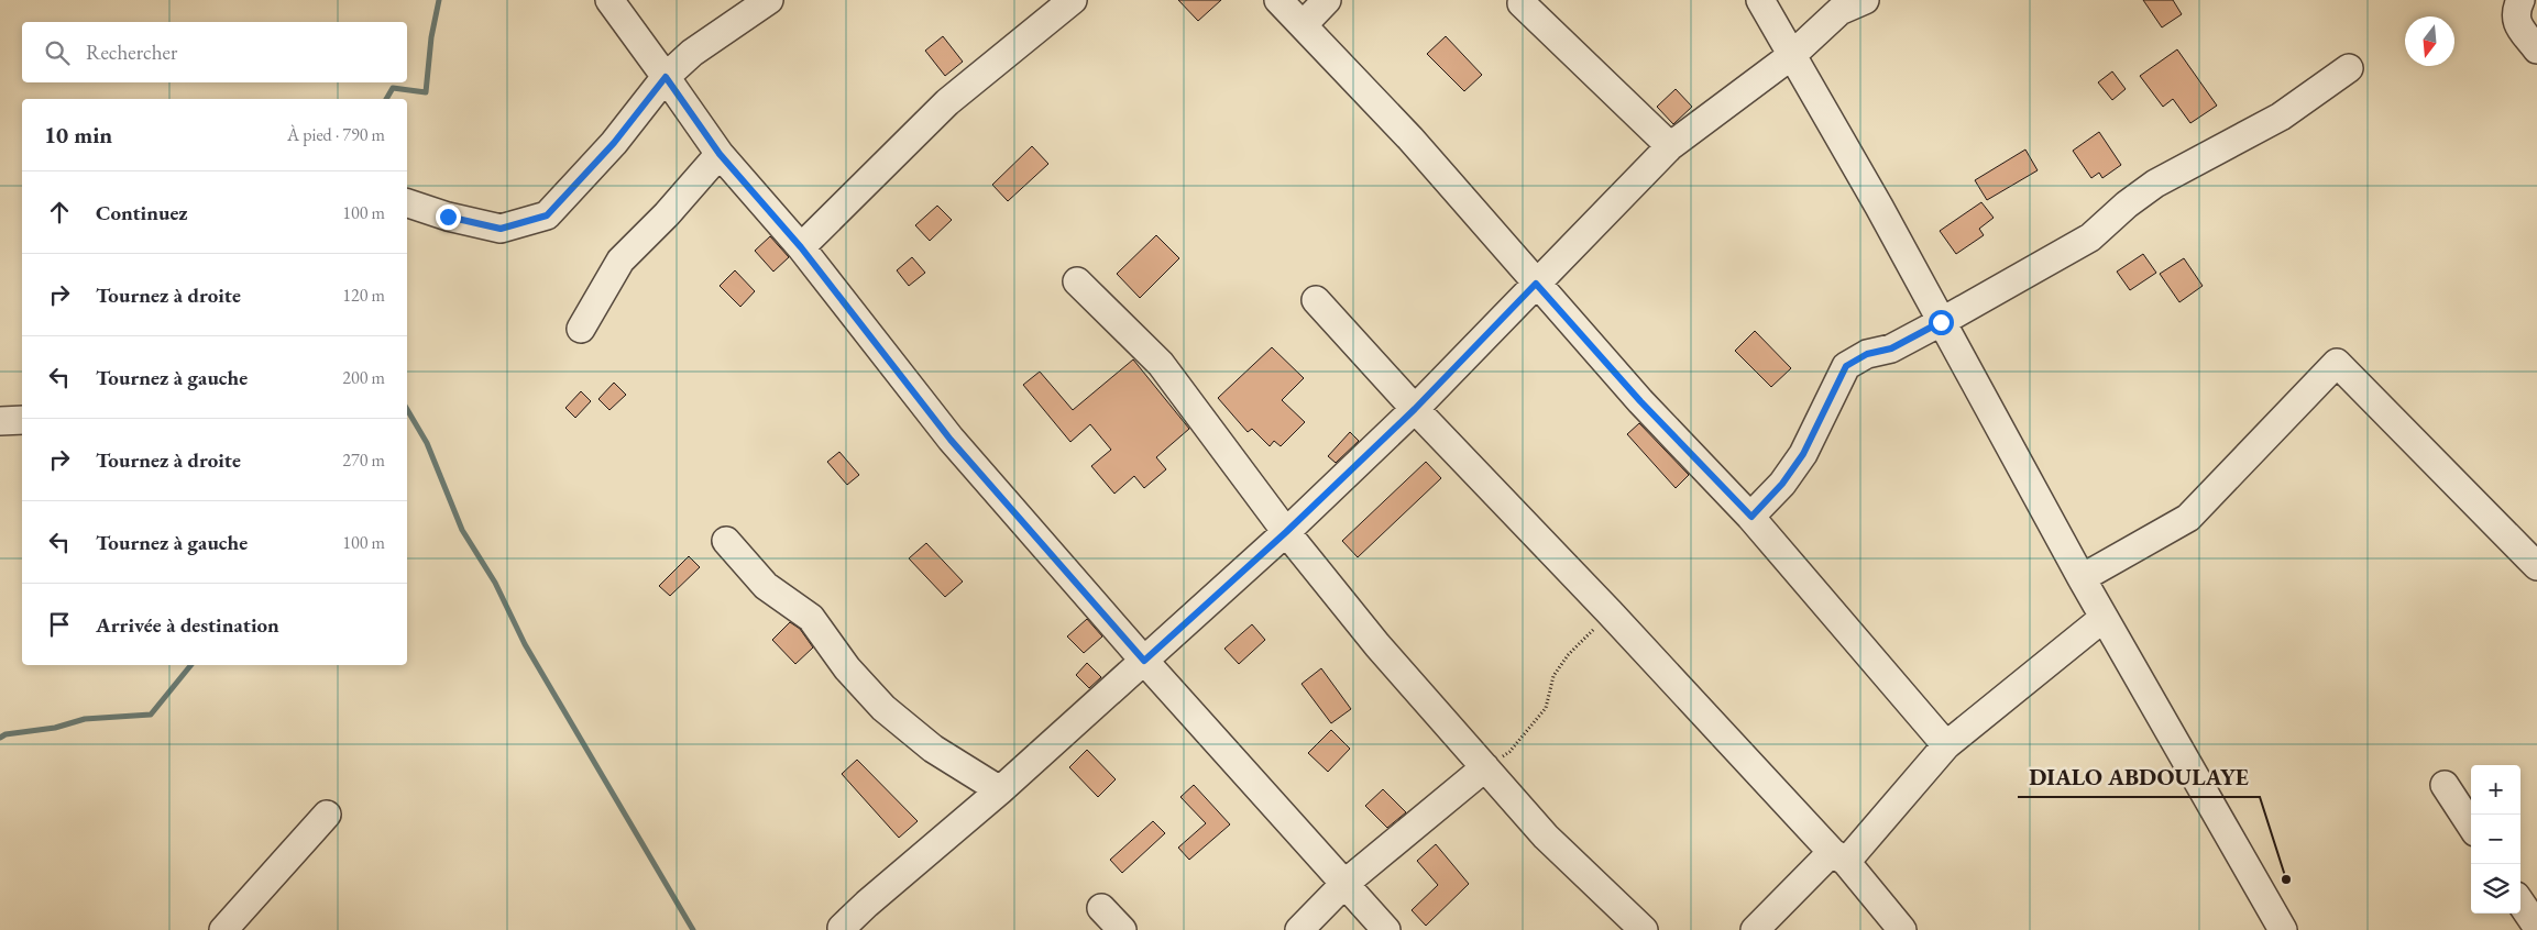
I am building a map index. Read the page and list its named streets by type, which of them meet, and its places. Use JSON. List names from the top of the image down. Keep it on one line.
{"places":["DIALO ABDOULAYE"],"north":"bottom","page":{"search":"Rechercher","heading":["10 min","À pied · 790 m"],"list":[["Continuez","100 m"],["Tournez à droite","120 m"],["Tournez à gauche","200 m"],["Tournez à droite","270 m"],["Tournez à gauche","100 m"],"Arrivée à destination"],"map_buttons":["+","−"]}}
